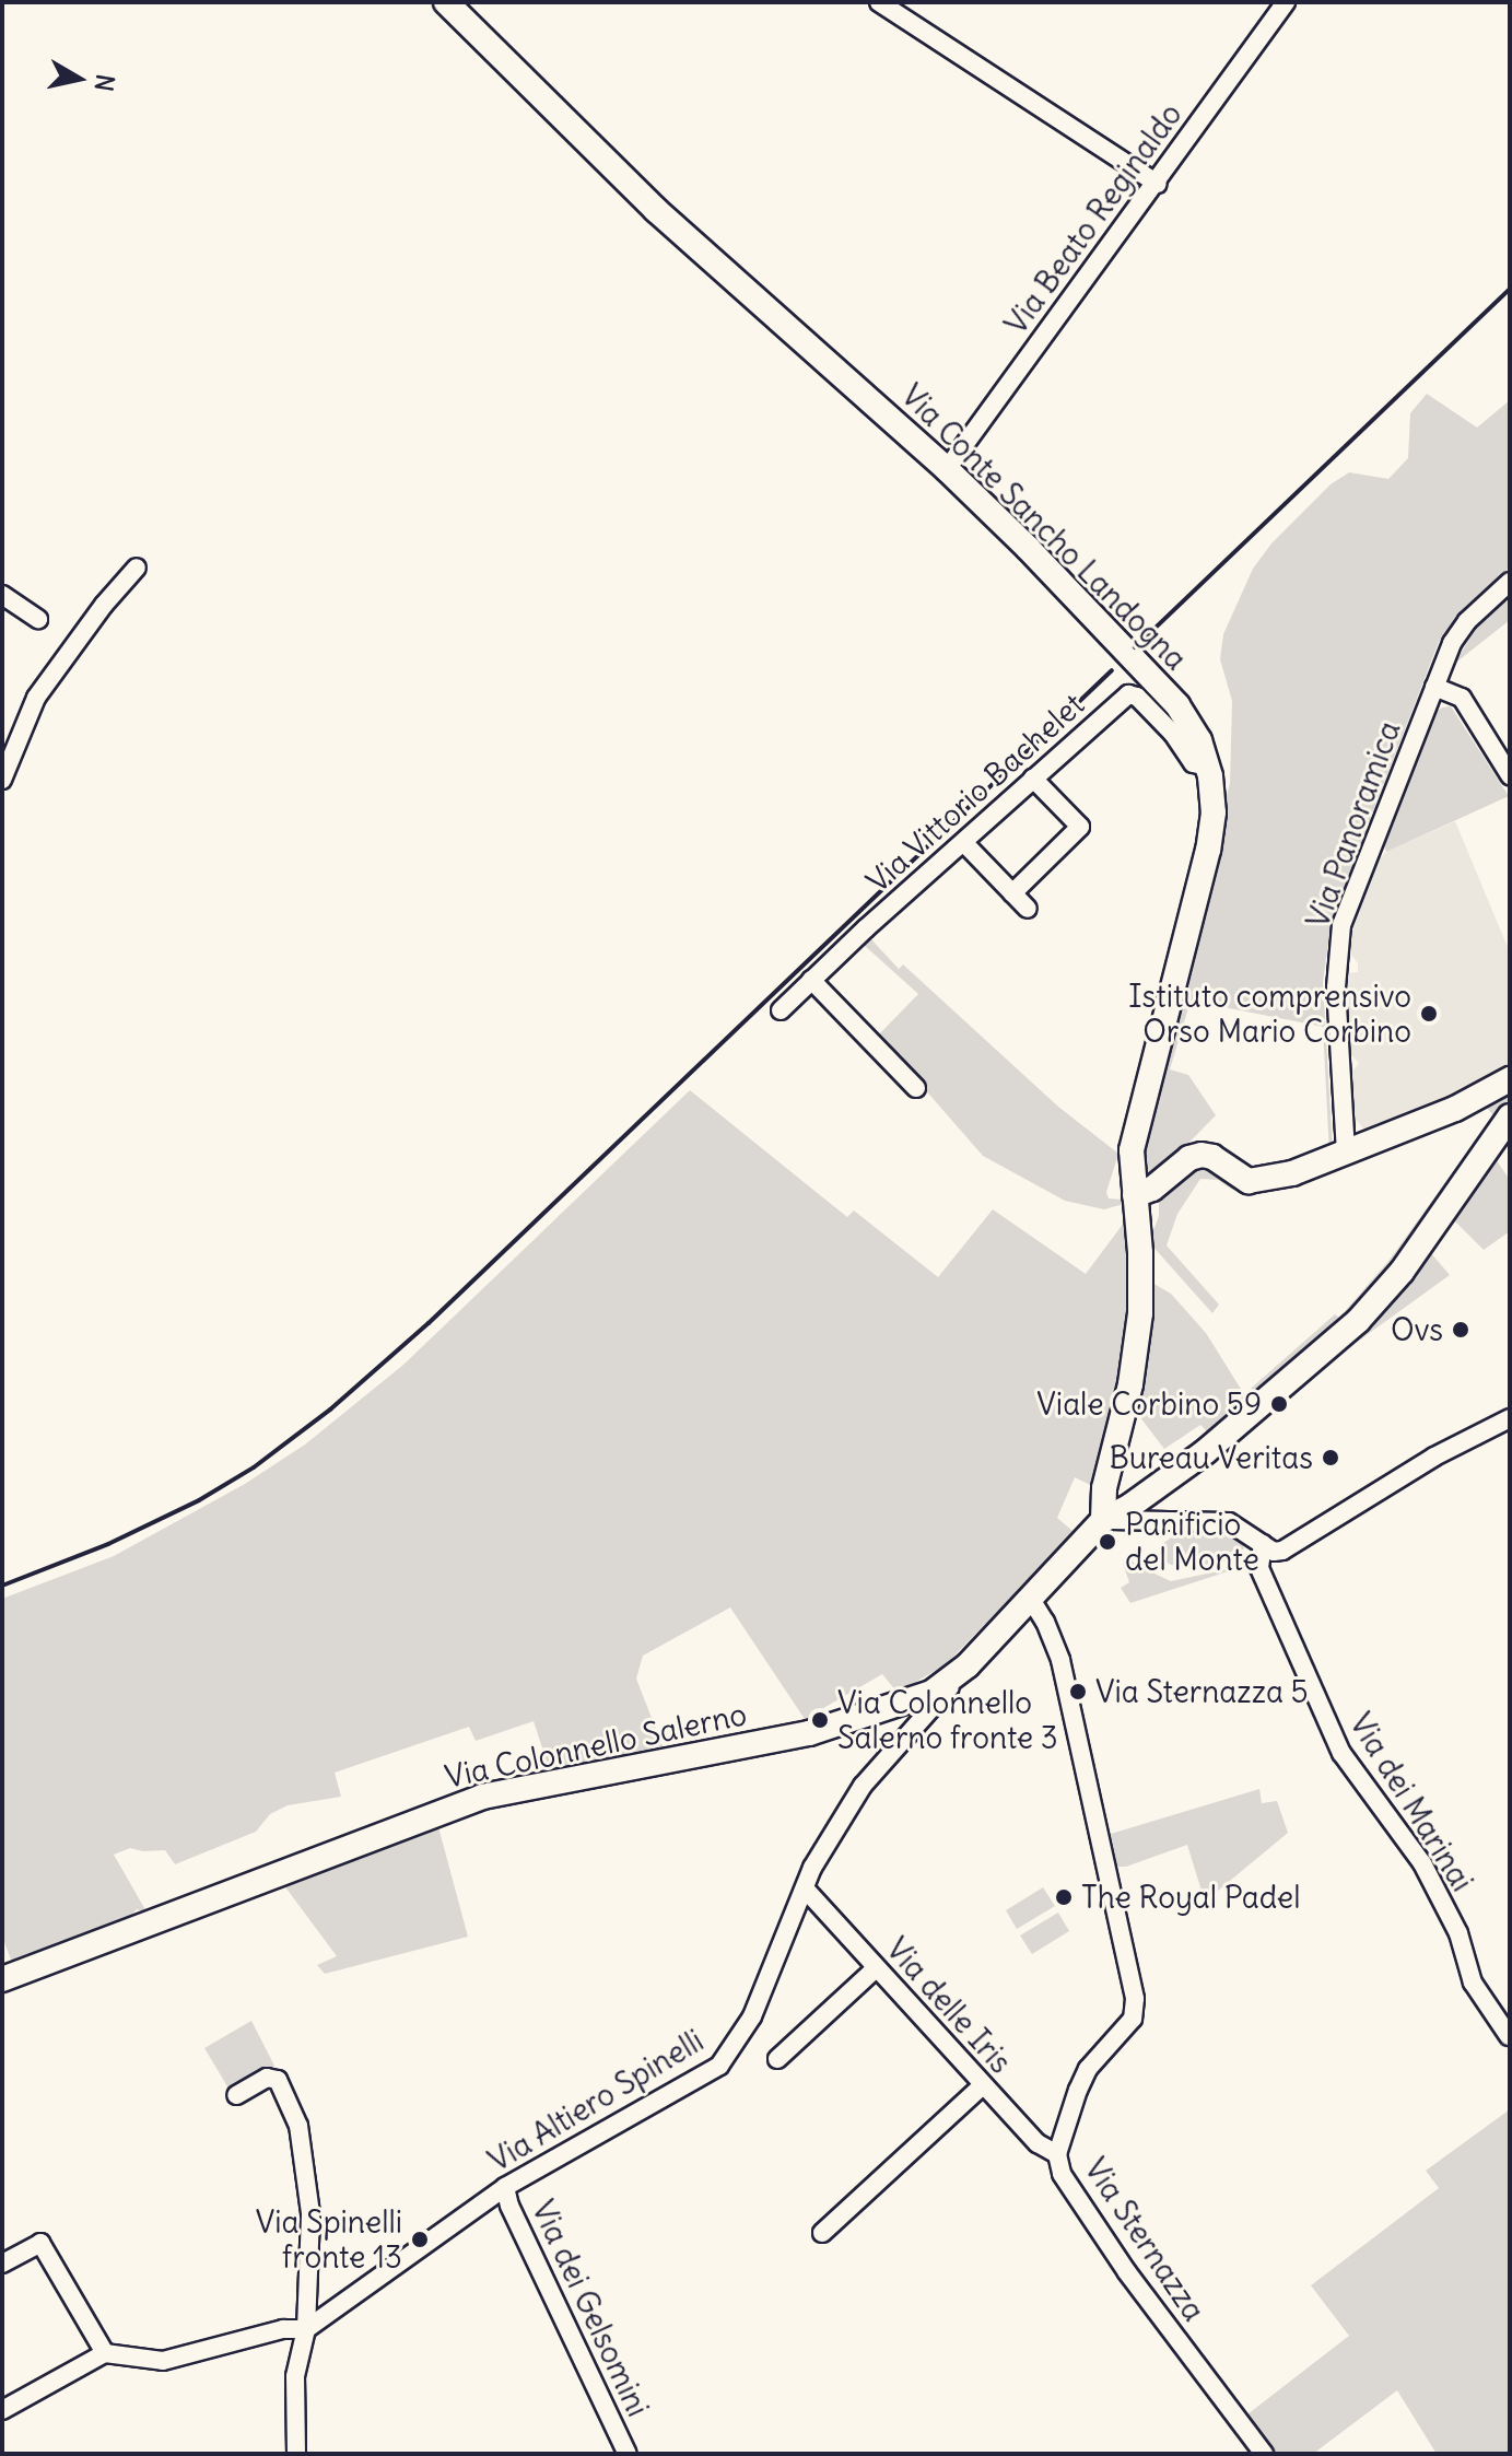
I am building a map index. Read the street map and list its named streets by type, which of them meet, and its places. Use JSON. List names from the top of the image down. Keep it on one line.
{"streets":{"main road":["Via Conte Sancho Landogna","Via Colonnello Salerno"],"street":["Via Beato Reginaldo","Via Vittorio Bachelet","Via Panoramica","Via dei Marinai","Via delle Iris","Via Altiero Spinelli","Via Sternazza","Via dei Gelsomini"]},"crossings":[["Via Beato Reginaldo","Via Conte Sancho Landogna"],["Via Conte Sancho Landogna","Via Vittorio Bachelet"],["Via Conte Sancho Landogna","Via Colonnello Salerno"],["Via Colonnello Salerno","Via Altiero Spinelli"],["Via Colonnello Salerno","Via Sternazza"],["Via delle Iris","Via Altiero Spinelli"],["Via delle Iris","Via Sternazza"],["Via Altiero Spinelli","Via dei Gelsomini"]],"places":["Istituto comprensivo Orso Mario Corbino","Ovs","Viale Corbino 59","Bureau Veritas","Panificio del Monte","Via Sternazza 5","Via Colonnello Salerno fronte 3","The Royal Padel","Via Spinelli fronte 13"],"north":"right"}
